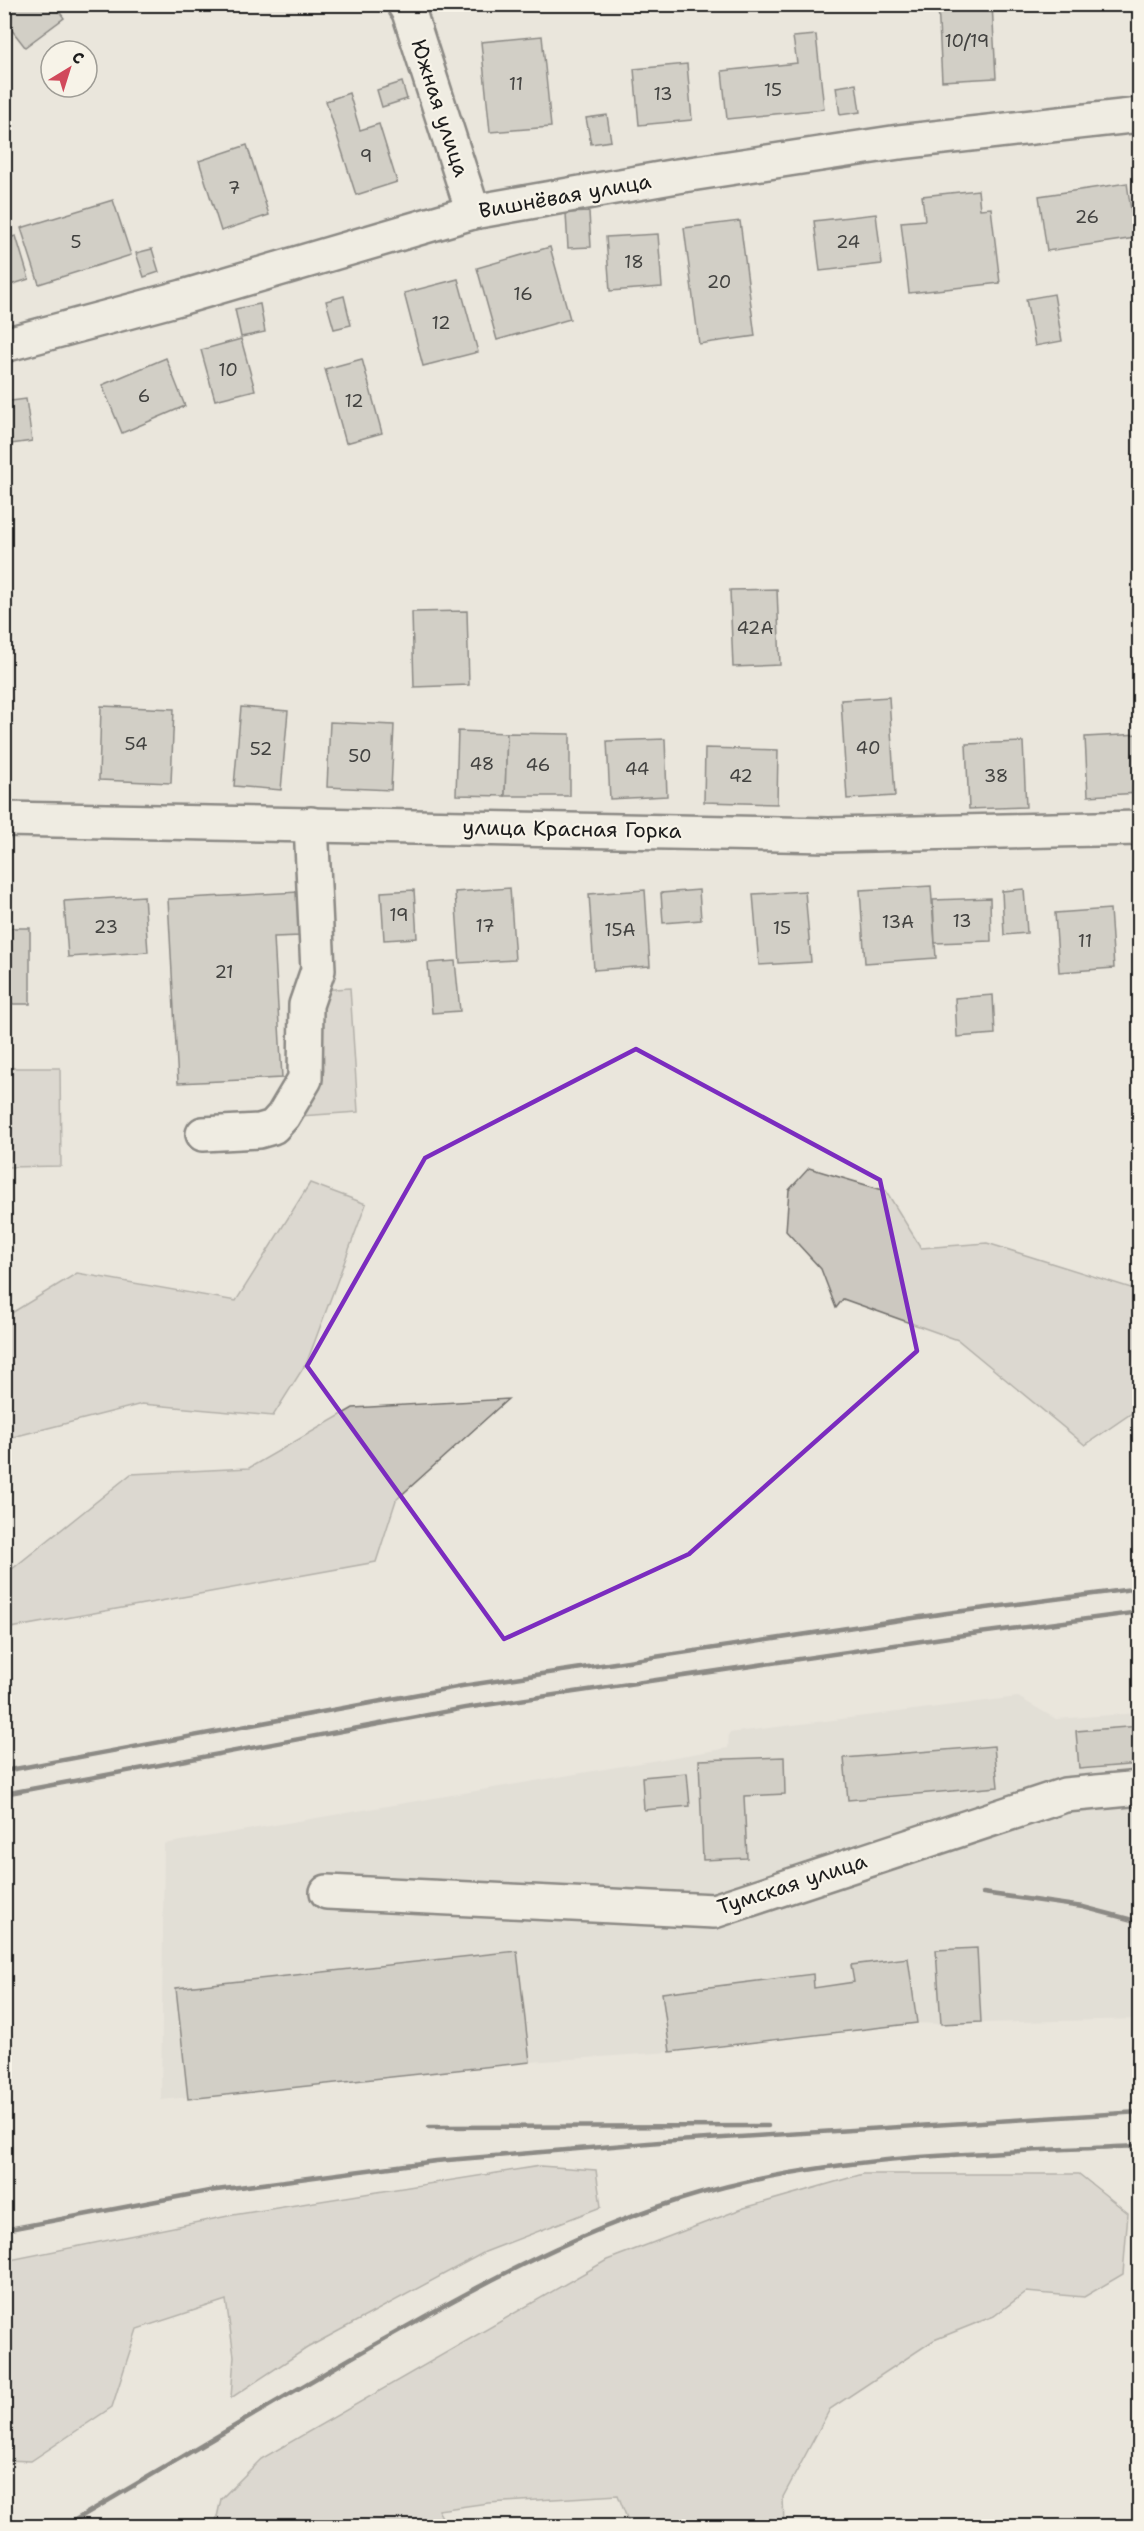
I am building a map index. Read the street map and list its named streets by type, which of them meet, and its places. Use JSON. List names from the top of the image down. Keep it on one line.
{"streets":{"street":["Южная улица","Вишнёвая улица","улица Красная Горка","Тумская улица"]},"crossings":[["Южная улица","Вишнёвая улица"]],"house_numbers":["10/19","11","15","13","9","7","26","5","24","18","20","16","12","10","6","12","42А","54","40","52","50","48","46","44","42","38","19","13","13А","17","23","15","15А","11","21"],"north":"top right"}
